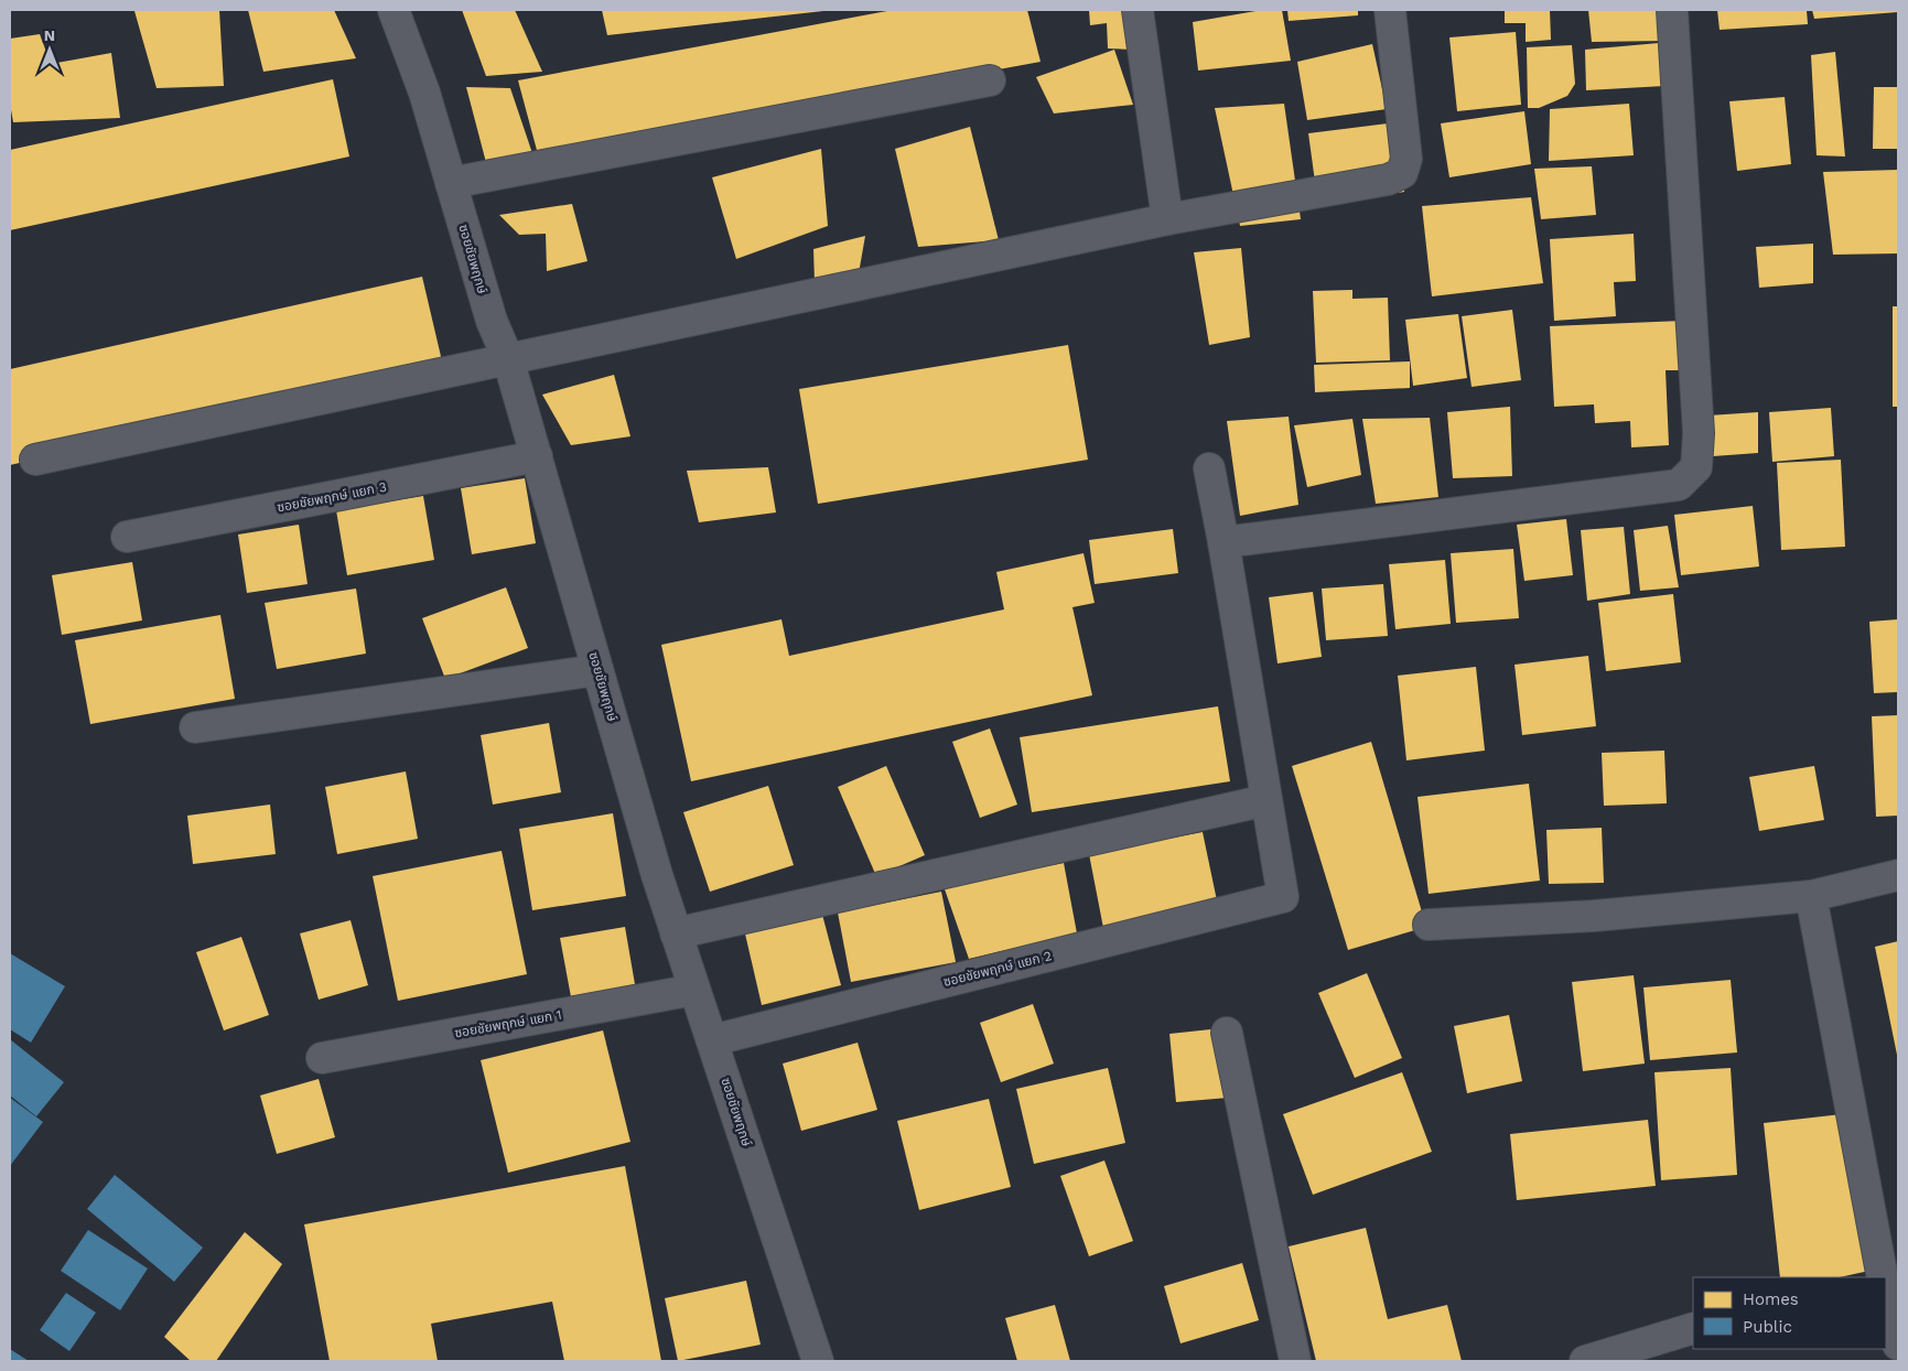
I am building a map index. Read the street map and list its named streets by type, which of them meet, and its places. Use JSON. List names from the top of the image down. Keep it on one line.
{"streets":{"street":["ซอยชัยพฤกษ์","ซอยชัยพฤกษ์ แยก 3","ซอยชัยพฤกษ์ แยก 2","ซอยชัยพฤกษ์ แยก 1"]},"crossings":[["ซอยชัยพฤกษ์","ซอยชัยพฤกษ์ แยก 3"],["ซอยชัยพฤกษ์","ซอยชัยพฤกษ์ แยก 2"],["ซอยชัยพฤกษ์","ซอยชัยพฤกษ์ แยก 1"]],"legend":["Homes","Public"],"north":"top"}
